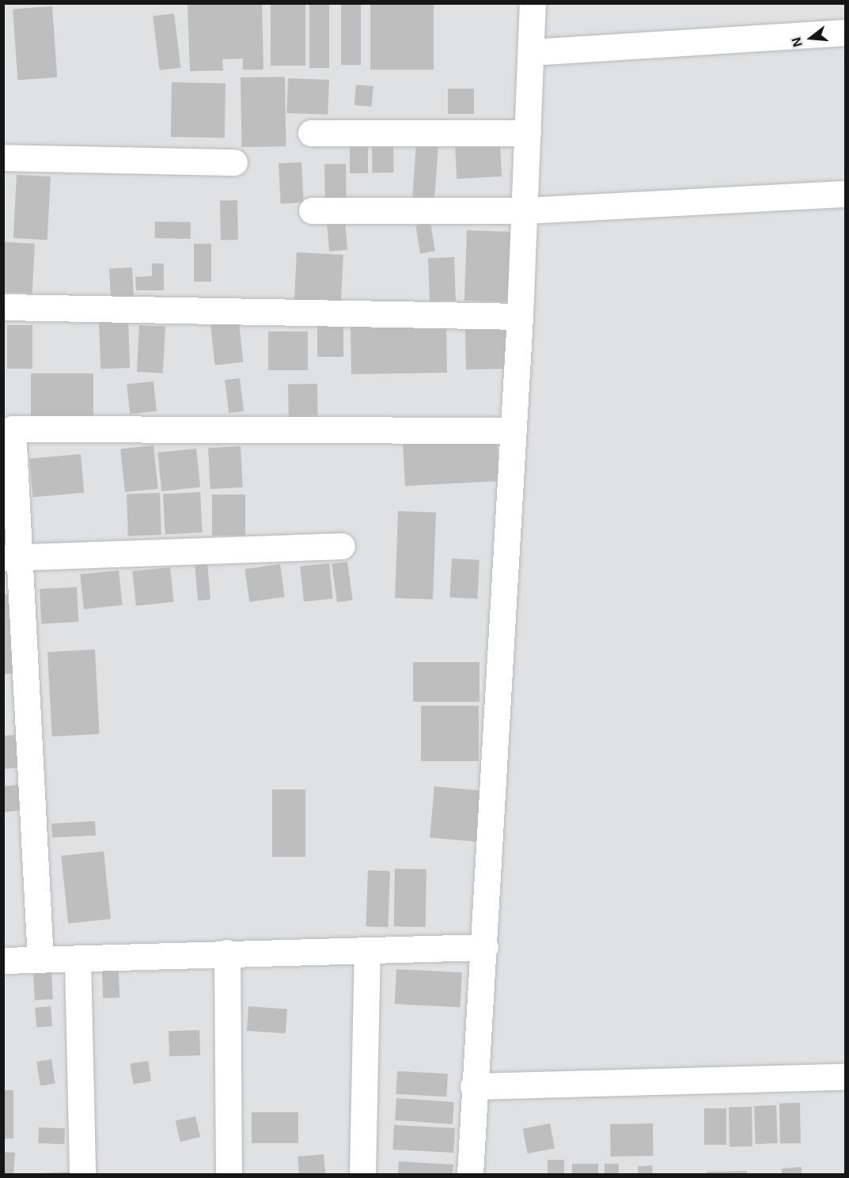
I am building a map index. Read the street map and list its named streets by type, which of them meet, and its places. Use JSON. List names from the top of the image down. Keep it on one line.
{"north":"left"}
